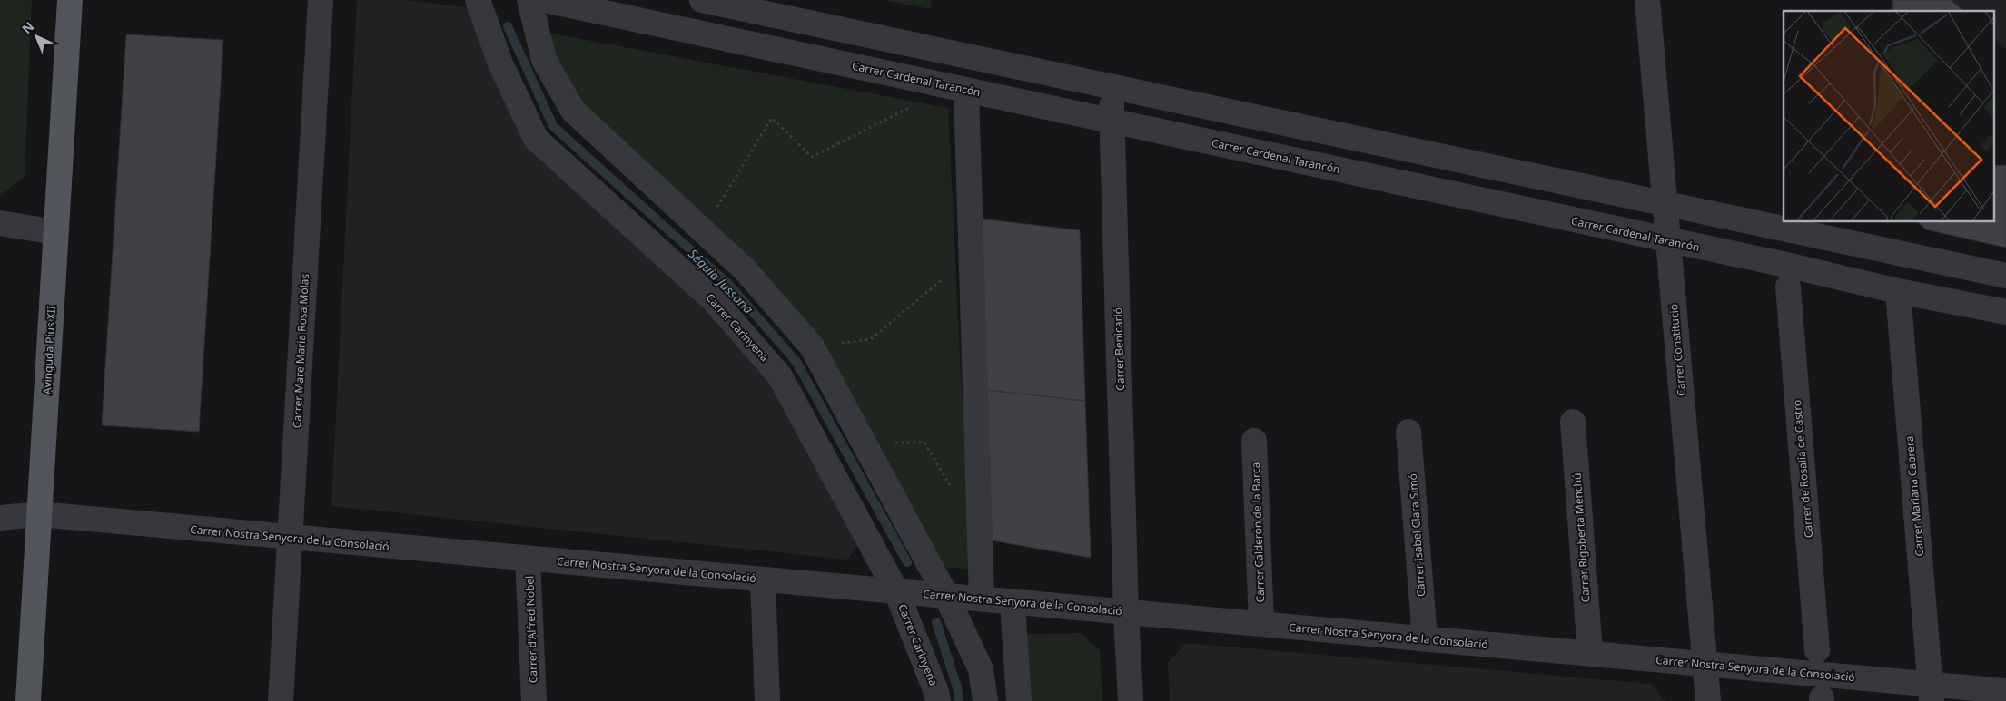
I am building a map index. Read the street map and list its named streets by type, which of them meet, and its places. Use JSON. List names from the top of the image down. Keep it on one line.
{"streets":{"main road":["Avinguda Pius XII"],"street":["Carrer Cardenal Tarancón","Carrer Carinyena","Carrer Benicarló","Carrer Constitució","Carrer Mare Maria Rosa Molas","Carrer de Rosalía de Castro","Carrer Mariana Cabrera","Carrer Calderón de la Barca","Carrer Isabel Clara Simó","Carrer Nostra Senyora de la Consolació","Carrer Rigoberta Menchú","Carrer d'Alfred Nobel"]},"crossings":[["Carrer Cardenal Tarancón","Carrer Benicarló"],["Carrer Cardenal Tarancón","Carrer Constitució"],["Carrer Cardenal Tarancón","Carrer Mariana Cabrera"],["Carrer Carinyena","Carrer Nostra Senyora de la Consolació"],["Carrer Benicarló","Carrer Nostra Senyora de la Consolació"],["Avinguda Pius XII","Carrer Nostra Senyora de la Consolació"],["Carrer Constitució","Carrer Nostra Senyora de la Consolació"],["Carrer Mare Maria Rosa Molas","Carrer Nostra Senyora de la Consolació"],["Carrer Mariana Cabrera","Carrer Nostra Senyora de la Consolació"],["Carrer Calderón de la Barca","Carrer Nostra Senyora de la Consolació"],["Carrer Isabel Clara Simó","Carrer Nostra Senyora de la Consolació"],["Carrer Nostra Senyora de la Consolació","Carrer Rigoberta Menchú"],["Carrer Nostra Senyora de la Consolació","Carrer d'Alfred Nobel"]],"water":["Séquia Jussana"],"north":"top left"}
